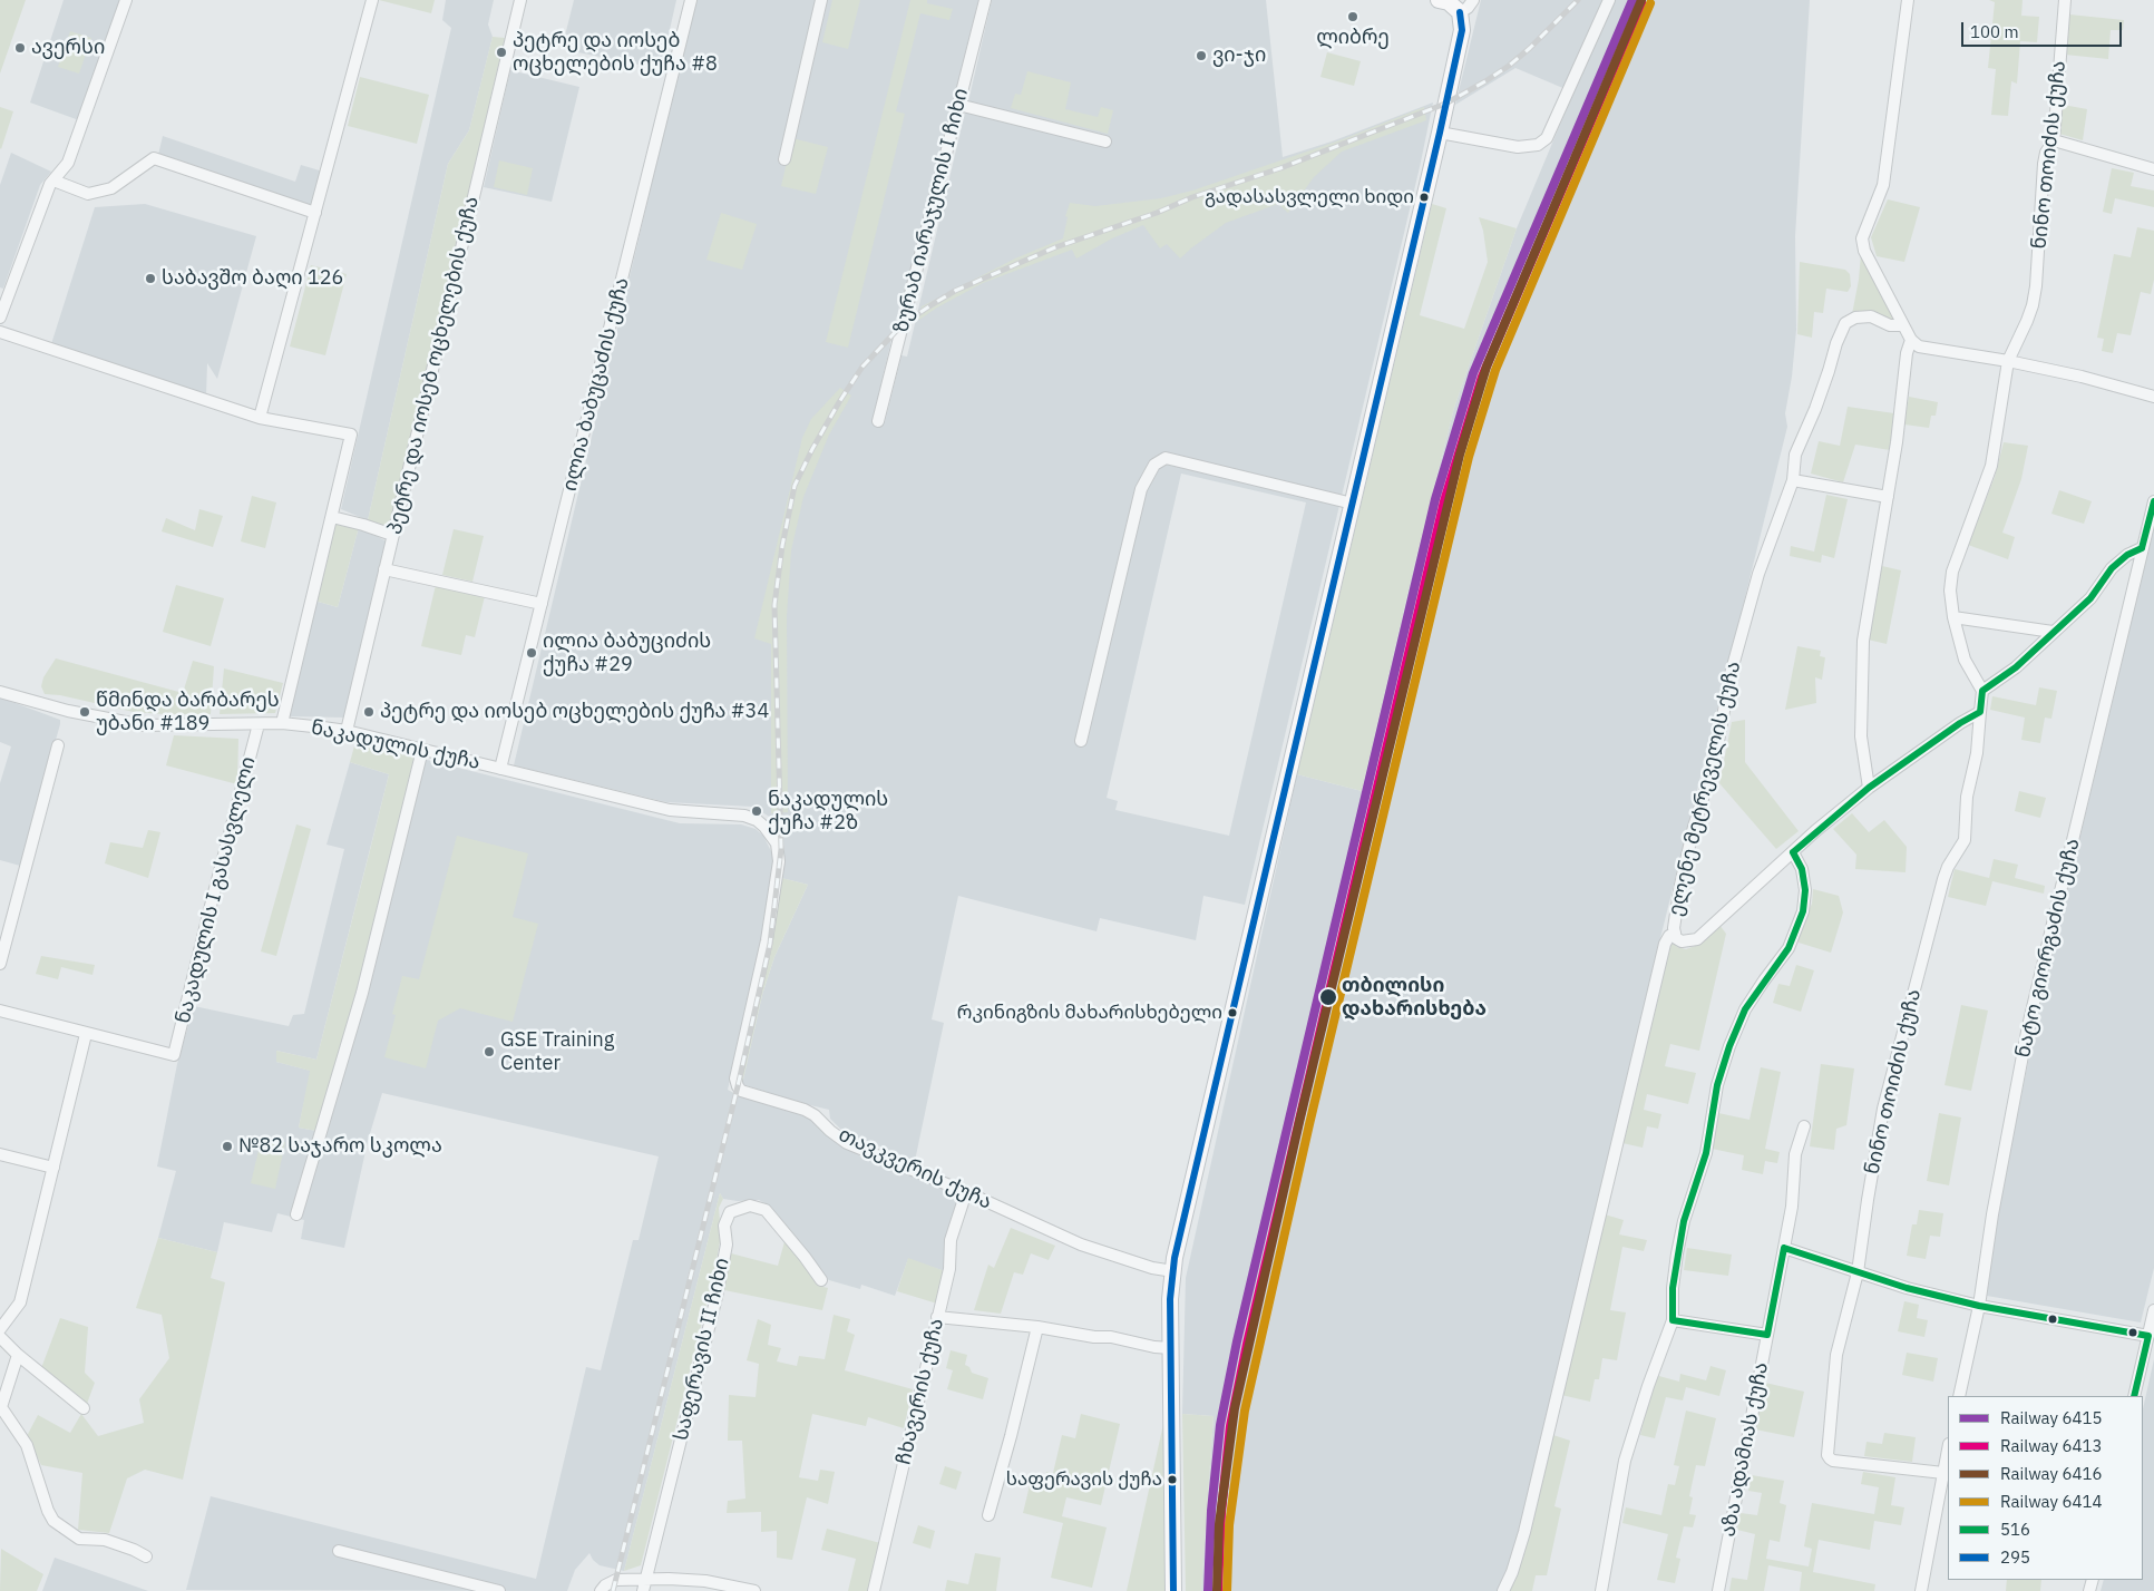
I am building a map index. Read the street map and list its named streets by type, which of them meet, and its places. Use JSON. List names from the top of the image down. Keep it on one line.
{"streets":{"street":["ნინო თოიძის ქუჩა","ზურაბ იარაჯულის I ჩიხი","პეტრე და იოსებ ოცხელების ქუჩა","ილია ბაბუცაძის ქუჩა","ნაკადულის ქუჩა","ელენე მეტრეველის ქუჩა","ნაკადულის I გასასვლელი","ნატო გიორგაძის ქუჩა","თავკვერის ქუჩა","საფერავის II ჩიხი","ჩხავერის ქუჩა","აზა ადამიას ქუჩა"]},"crossings":[["პეტრე და იოსებ ოცხელების ქუჩა","ნაკადულის ქუჩა"],["ილია ბაბუცაძის ქუჩა","ნაკადულის ქუჩა"],["ნაკადულის ქუჩა","ნაკადულის I გასასვლელი"],["ნაკადულის ქუჩა","თავკვერის ქუჩა"],["თავკვერის ქუჩა","ჩხავერის ქუჩა"]],"places":["ლიბრე","ავერსი","პეტრე და იოსებ ოცხელების ქუჩა #8","ვი-ჯი","გადასასვლელი ხიდი","საბავშო ბაღი 126","ილია ბაბუციძის ქუჩა #29","წმინდა ბარბარეს უბანი #189","პეტრე და იოსებ ოცხელების ქუჩა #34","ნაკადულის ქუჩა #2ზ","თბილისი დახარისხება","რკინიგზის მახარისხებელი","GSE Training Center","№82 საჯარო სკოლა","საფერავის ქუჩა"],"lines":["rail line 6415","rail line 6416","rail line 6413","rail line 6414","transit line 295","transit line 516"],"legend":["Railway 6415","Railway 6413","Railway 6416","Railway 6414","516","295"],"scale_bar":"100 m"}
